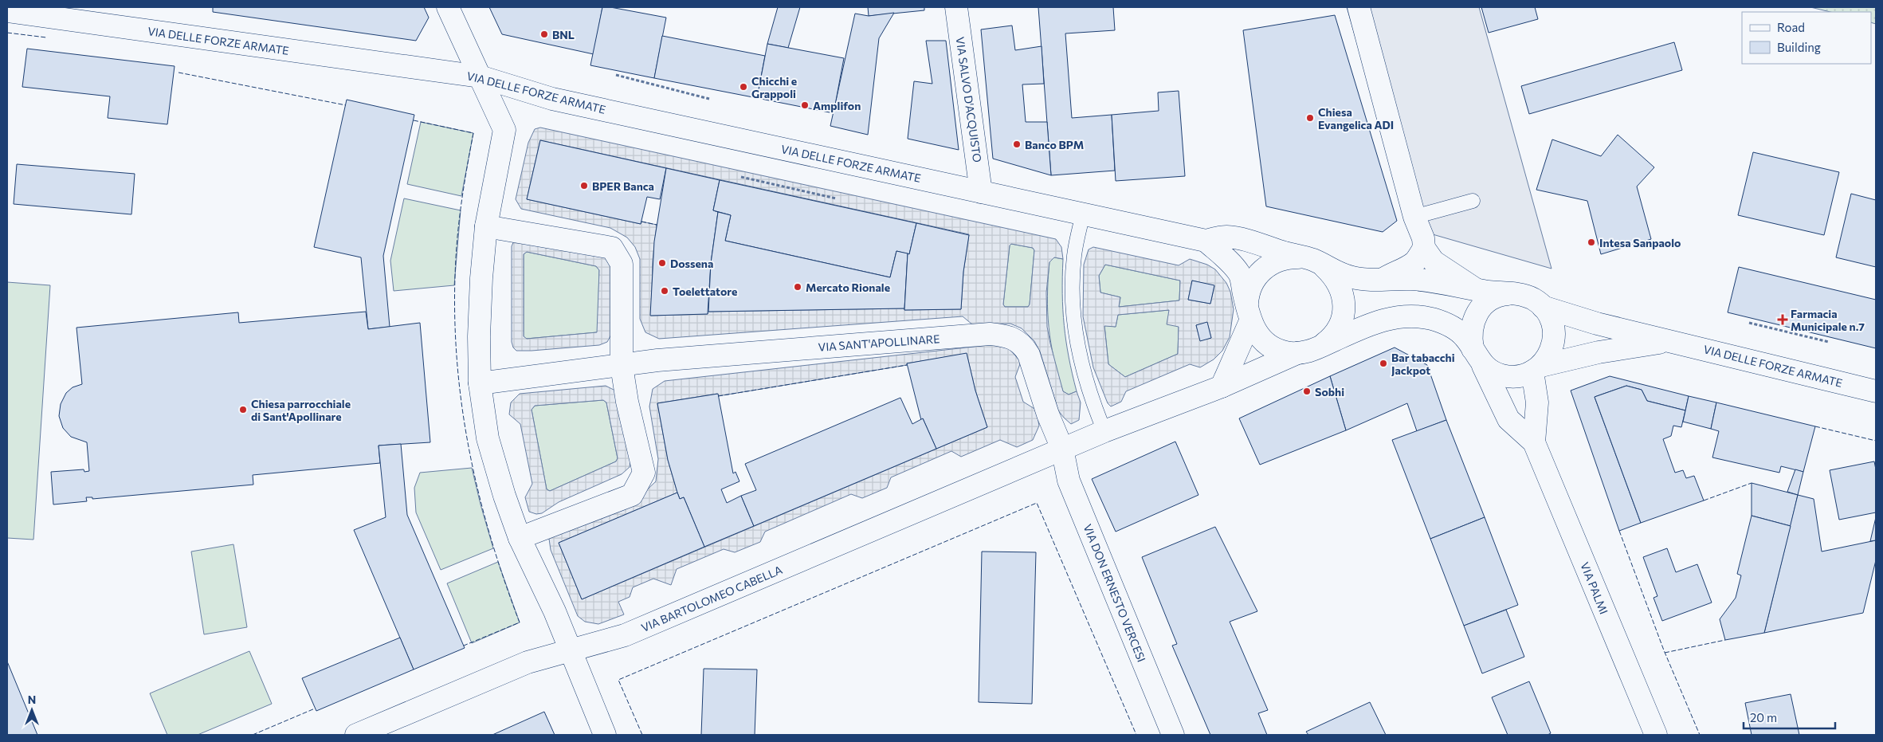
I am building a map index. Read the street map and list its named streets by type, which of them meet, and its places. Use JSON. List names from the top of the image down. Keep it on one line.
{"streets":{"street":["VIA DELLE FORZE ARMATE","VIA SALVO D'ACQUISTO","VIA SANT'APOLLINARE","VIA PALMI","VIA DON ERNESTO VERCESI","VIA BARTOLOMEO CABELLA"]},"crossings":[["VIA DELLE FORZE ARMATE","VIA SALVO D'ACQUISTO"],["VIA DELLE FORZE ARMATE","VIA SANT'APOLLINARE"],["VIA DELLE FORZE ARMATE","VIA PALMI"],["VIA DELLE FORZE ARMATE","VIA DON ERNESTO VERCESI"],["VIA DELLE FORZE ARMATE","VIA BARTOLOMEO CABELLA"],["VIA SANT'APOLLINARE","VIA DON ERNESTO VERCESI"],["VIA SANT'APOLLINARE","VIA BARTOLOMEO CABELLA"],["VIA DON ERNESTO VERCESI","VIA BARTOLOMEO CABELLA"]],"places":{"other":["BNL","Chicchi e Grappoli","Amplifon","Chiesa Evangelica ADI","Banco BPM","BPER Banca","Intesa Sanpaolo","Dossena","Mercato Rionale","Toelettatore","Bar tabacchi Jackpot","Sobhi","Chiesa parrocchiale di Sant'Apollinare"],"health":["Farmacia Municipale n.7"]},"legend":["Road","Building"],"scale_bar":"20 m","north":"top"}
